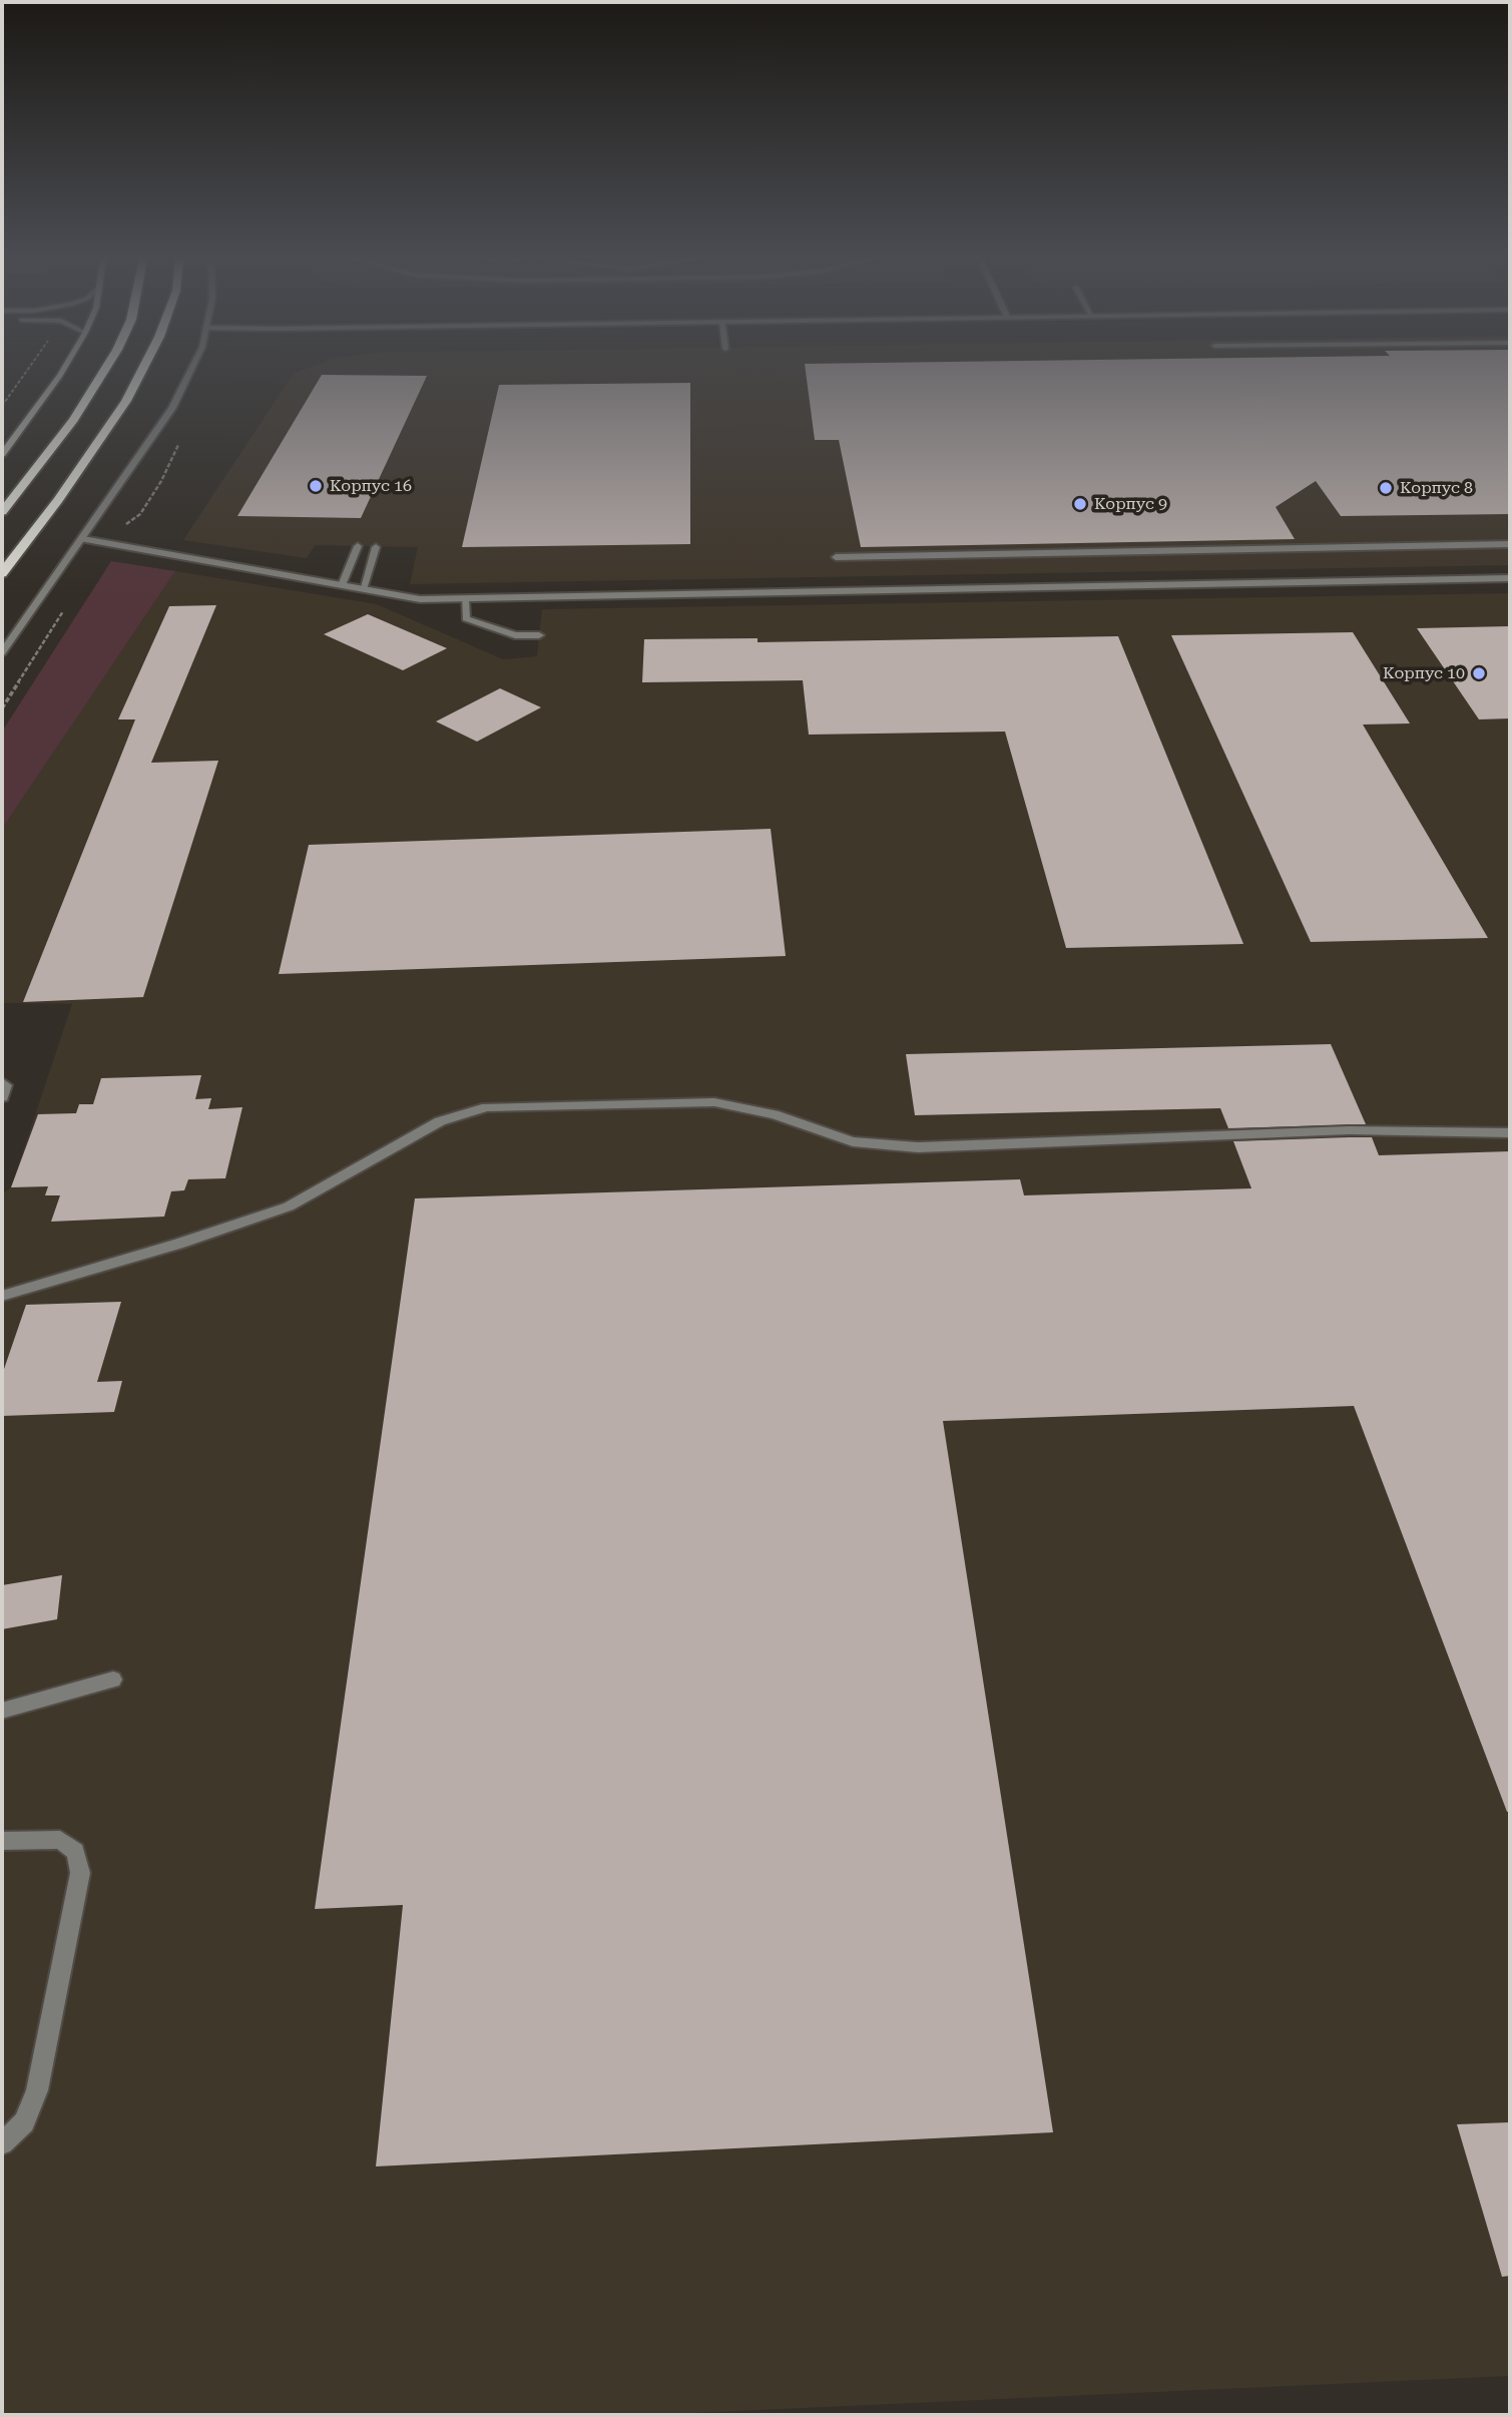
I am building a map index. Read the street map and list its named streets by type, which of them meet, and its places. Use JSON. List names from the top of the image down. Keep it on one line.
{"places":["Корпус 16","Корпус 8","Корпус 9","Корпус 10"]}
